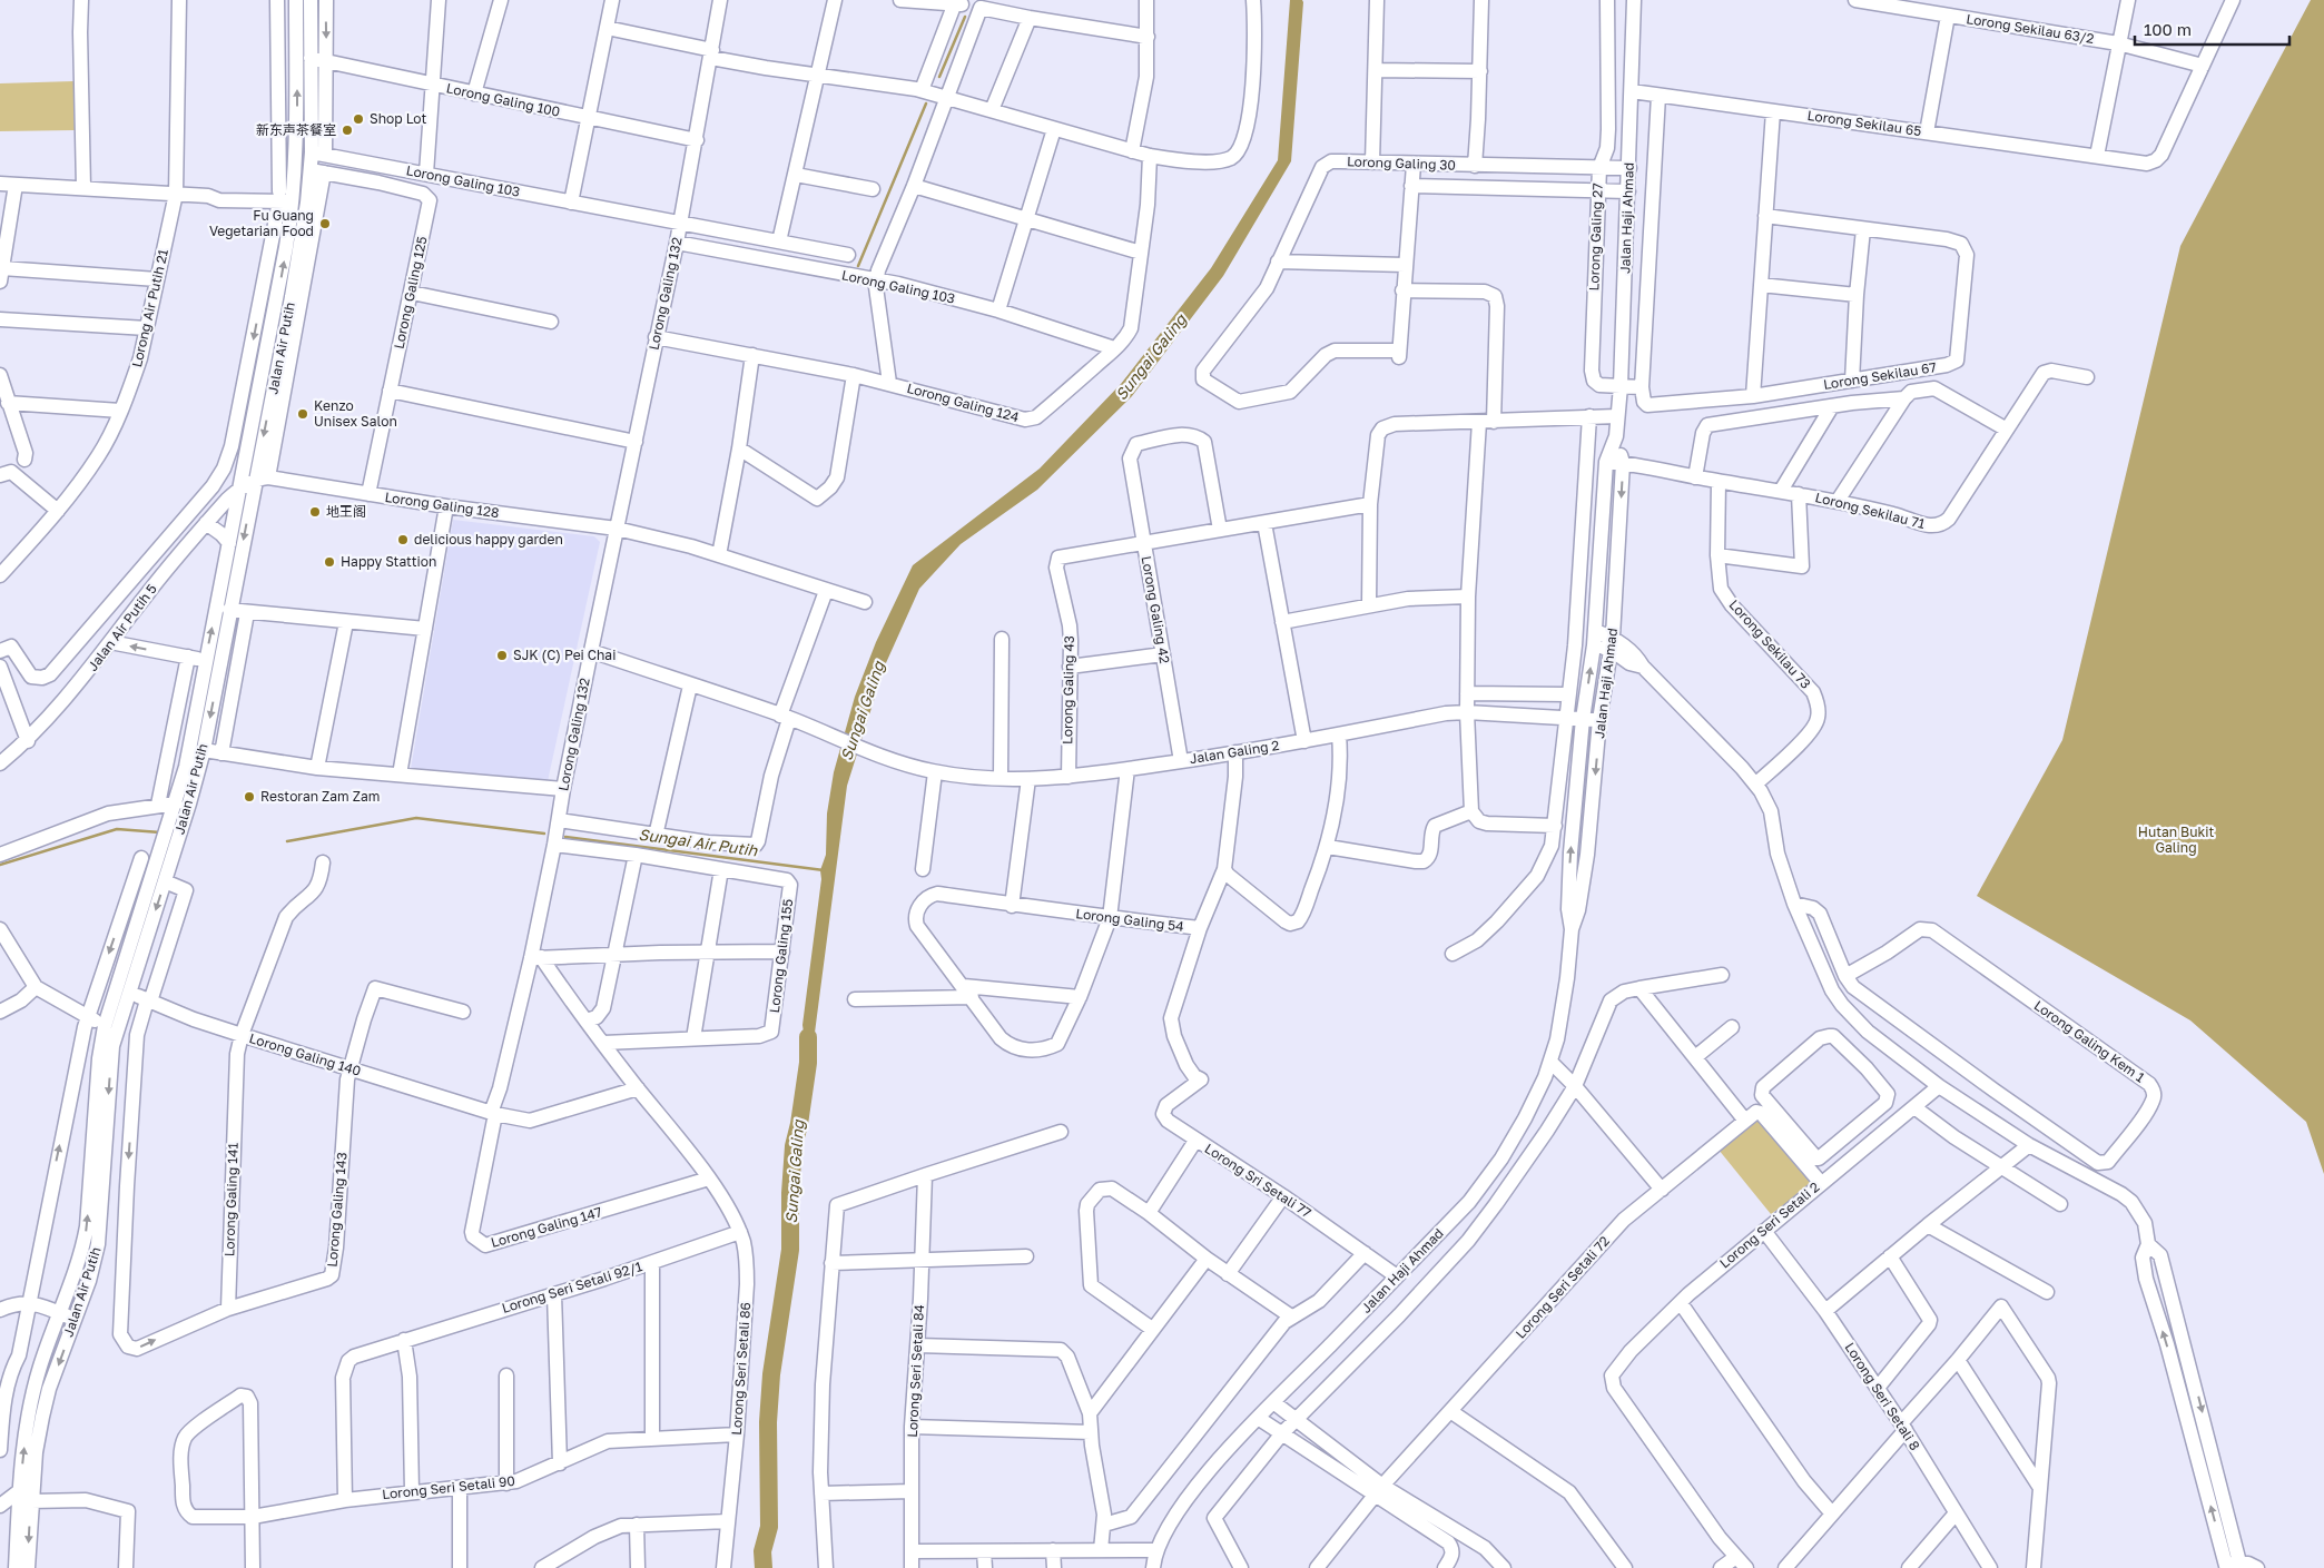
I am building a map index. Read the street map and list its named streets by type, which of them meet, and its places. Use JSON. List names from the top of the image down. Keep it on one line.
{"streets":{"street":["Lorong Sekilau 63/2","Lorong Galing 100","Lorong Sekilau 65","Lorong Galing 30","Lorong Galing 103","Jalan Haji Ahmad","Lorong Galing 27","Lorong Galing 125","Lorong Galing 132","Lorong Air Putih 21","Jalan Air Putih","Lorong Sekilau 67","Lorong Galing 124","Lorong Galing 128","Lorong Sekilau 71","Lorong Galing 42","Jalan Air Putih 5","Lorong Sekilau 73","Lorong Galing 43","Jalan Galing 2","Lorong Galing 54","Lorong Galing 155","Lorong Galing Kem 1","Lorong Galing 140","Lorong Sri Setali 77","Lorong Galing 141","Lorong Galing 143","Lorong Seri Setali 2","Lorong Galing 147","Lorong Seri Setali 92/1","Lorong Seri Setali 72","Lorong Seri Setali 86","Lorong Seri Setali 84","Lorong Seri Setali 8","Lorong Seri Setali 90"]},"crossings":[["Lorong Sekilau 63/2","Lorong Sekilau 65"],["Lorong Galing 100","Lorong Galing 132"],["Lorong Galing 100","Jalan Air Putih"],["Lorong Sekilau 65","Jalan Haji Ahmad"],["Lorong Galing 30","Jalan Haji Ahmad"],["Lorong Galing 30","Lorong Galing 27"],["Lorong Galing 103","Lorong Galing 132"],["Lorong Galing 103","Jalan Air Putih"],["Lorong Galing 103","Lorong Galing 124"],["Jalan Haji Ahmad","Lorong Galing 27"],["Jalan Haji Ahmad","Lorong Sekilau 71"],["Jalan Haji Ahmad","Jalan Galing 2"],["Jalan Haji Ahmad","Lorong Sri Setali 77"],["Lorong Galing 125","Jalan Air Putih"],["Lorong Galing 125","Lorong Galing 128"],["Lorong Galing 132","Lorong Galing 124"],["Lorong Galing 132","Lorong Galing 128"],["Lorong Galing 132","Jalan Galing 2"],["Lorong Galing 132","Lorong Galing 155"],["Lorong Galing 132","Lorong Galing 140"],["Lorong Galing 132","Lorong Galing 147"],["Lorong Galing 132","Lorong Seri Setali 86"],["Jalan Air Putih","Lorong Galing 128"],["Jalan Air Putih","Jalan Air Putih 5"],["Jalan Air Putih","Lorong Galing 140"],["Lorong Galing 128","Jalan Air Putih 5"],["Lorong Sekilau 71","Lorong Sekilau 73"],["Lorong Galing 42","Lorong Galing 43"],["Lorong Galing 42","Jalan Galing 2"],["Lorong Galing 43","Jalan Galing 2"],["Lorong Galing 54","Lorong Sri Setali 77"],["Lorong Galing 155","Lorong Seri Setali 86"],["Lorong Galing 140","Lorong Galing 141"],["Lorong Galing 140","Lorong Galing 143"],["Lorong Galing 140","Lorong Galing 147"],["Lorong Galing 140","Lorong Seri Setali 86"],["Lorong Galing 141","Lorong Galing 143"],["Lorong Seri Setali 2","Lorong Seri Setali 72"],["Lorong Seri Setali 2","Lorong Seri Setali 8"],["Lorong Galing 147","Lorong Seri Setali 86"],["Lorong Seri Setali 92/1","Lorong Seri Setali 86"],["Lorong Seri Setali 92/1","Lorong Seri Setali 90"],["Lorong Seri Setali 86","Lorong Seri Setali 90"]],"water":["Sungai Galing","Sungai Air Putih"],"parks":["Hutan Bukit Galing"],"places":["Shop Lot","新东声茶餐室","Fu Guang Vegetarian Food","Kenzo Unisex Salon","地王阁","delicious happy garden","Happy Stattion","SJK (C) Pei Chai","Restoran Zam Zam"],"scale_bar":"100 m"}
